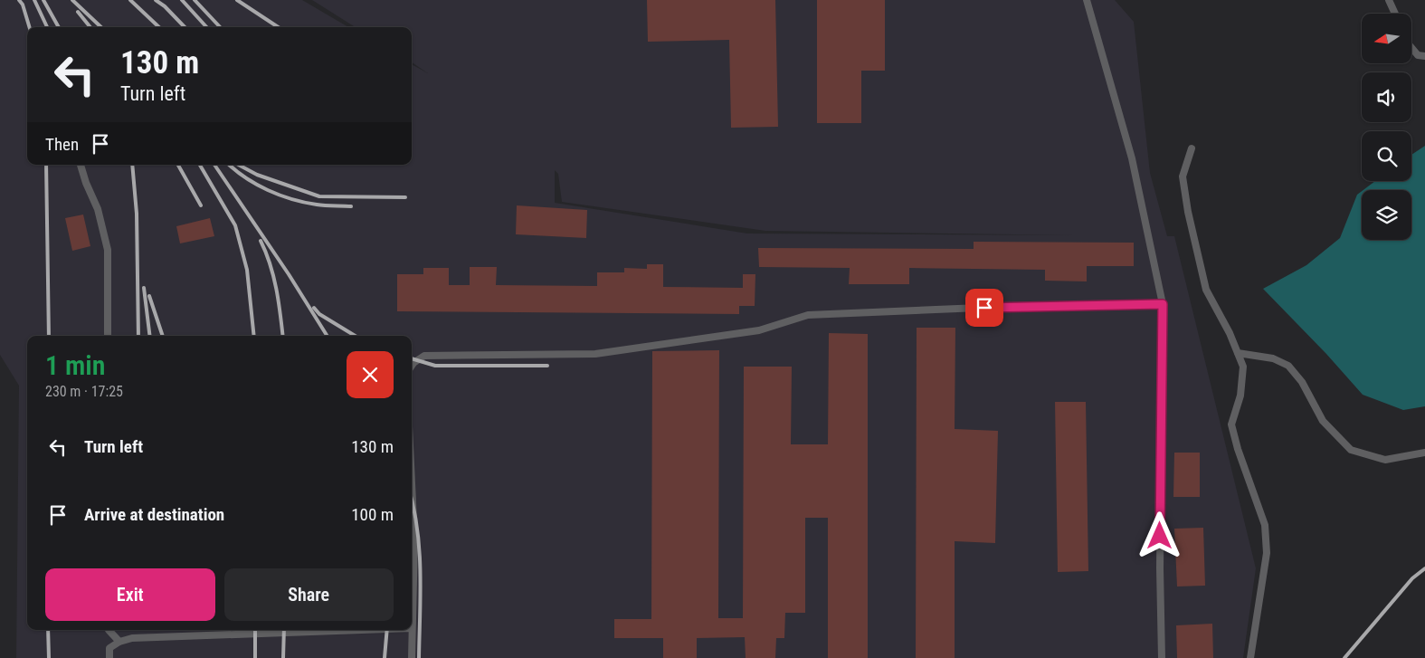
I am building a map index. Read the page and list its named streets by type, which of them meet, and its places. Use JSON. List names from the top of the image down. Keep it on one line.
{"north":"left","page":{"turn":["130 m","Turn left"],"then":"Then","heading":["1 min","230 m · 17:25"],"list":[{"name":"Turn left","value":"130 m"},{"name":"Arrive at destination","value":"100 m"}],"buttons":["Exit","Share"]}}
